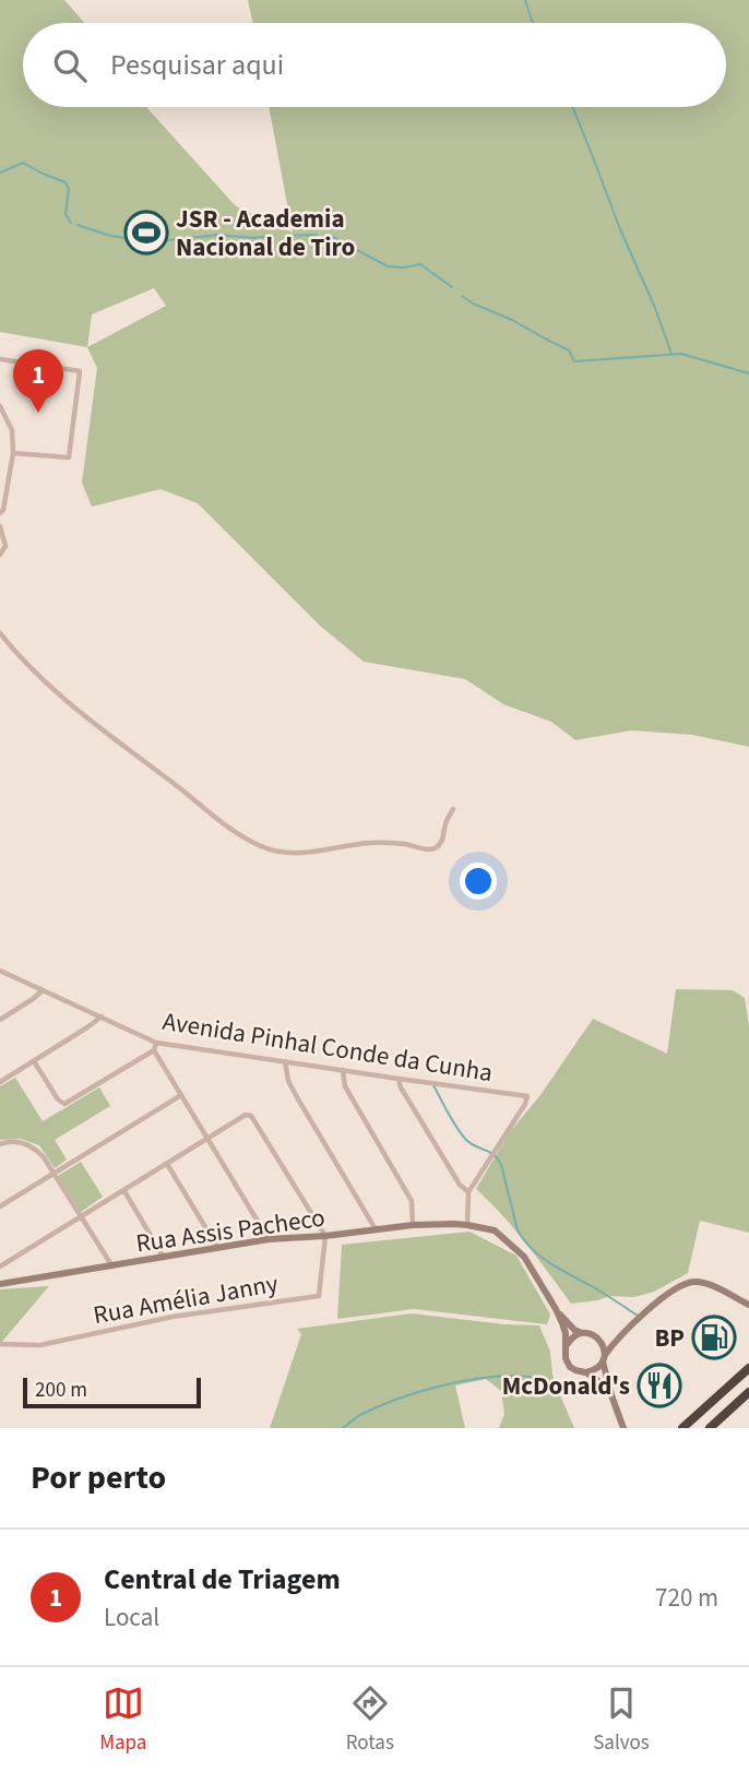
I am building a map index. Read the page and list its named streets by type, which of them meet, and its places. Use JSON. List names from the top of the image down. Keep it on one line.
{"streets":{"street":["Avenida Pinhal Conde da Cunha","Rua Assis Pacheco","Rua Amélia Janny"]},"crossings":[["Rua Assis Pacheco","Rua Amélia Janny"]],"places":{"sports":["JSR - Academia Nacional de Tiro"],"fuel station":["BP"],"restaurant":["McDonald's"]},"scale_bar":"200 m","page":{"search":"Pesquisar aqui","pins":"1","scale":"200 m","heading":"Por perto","list":[{"mark":"1","name":"Central de Triagem","note":"Local","value":"720 m"}],"nav":["Mapa","Rotas","Salvos"]}}
